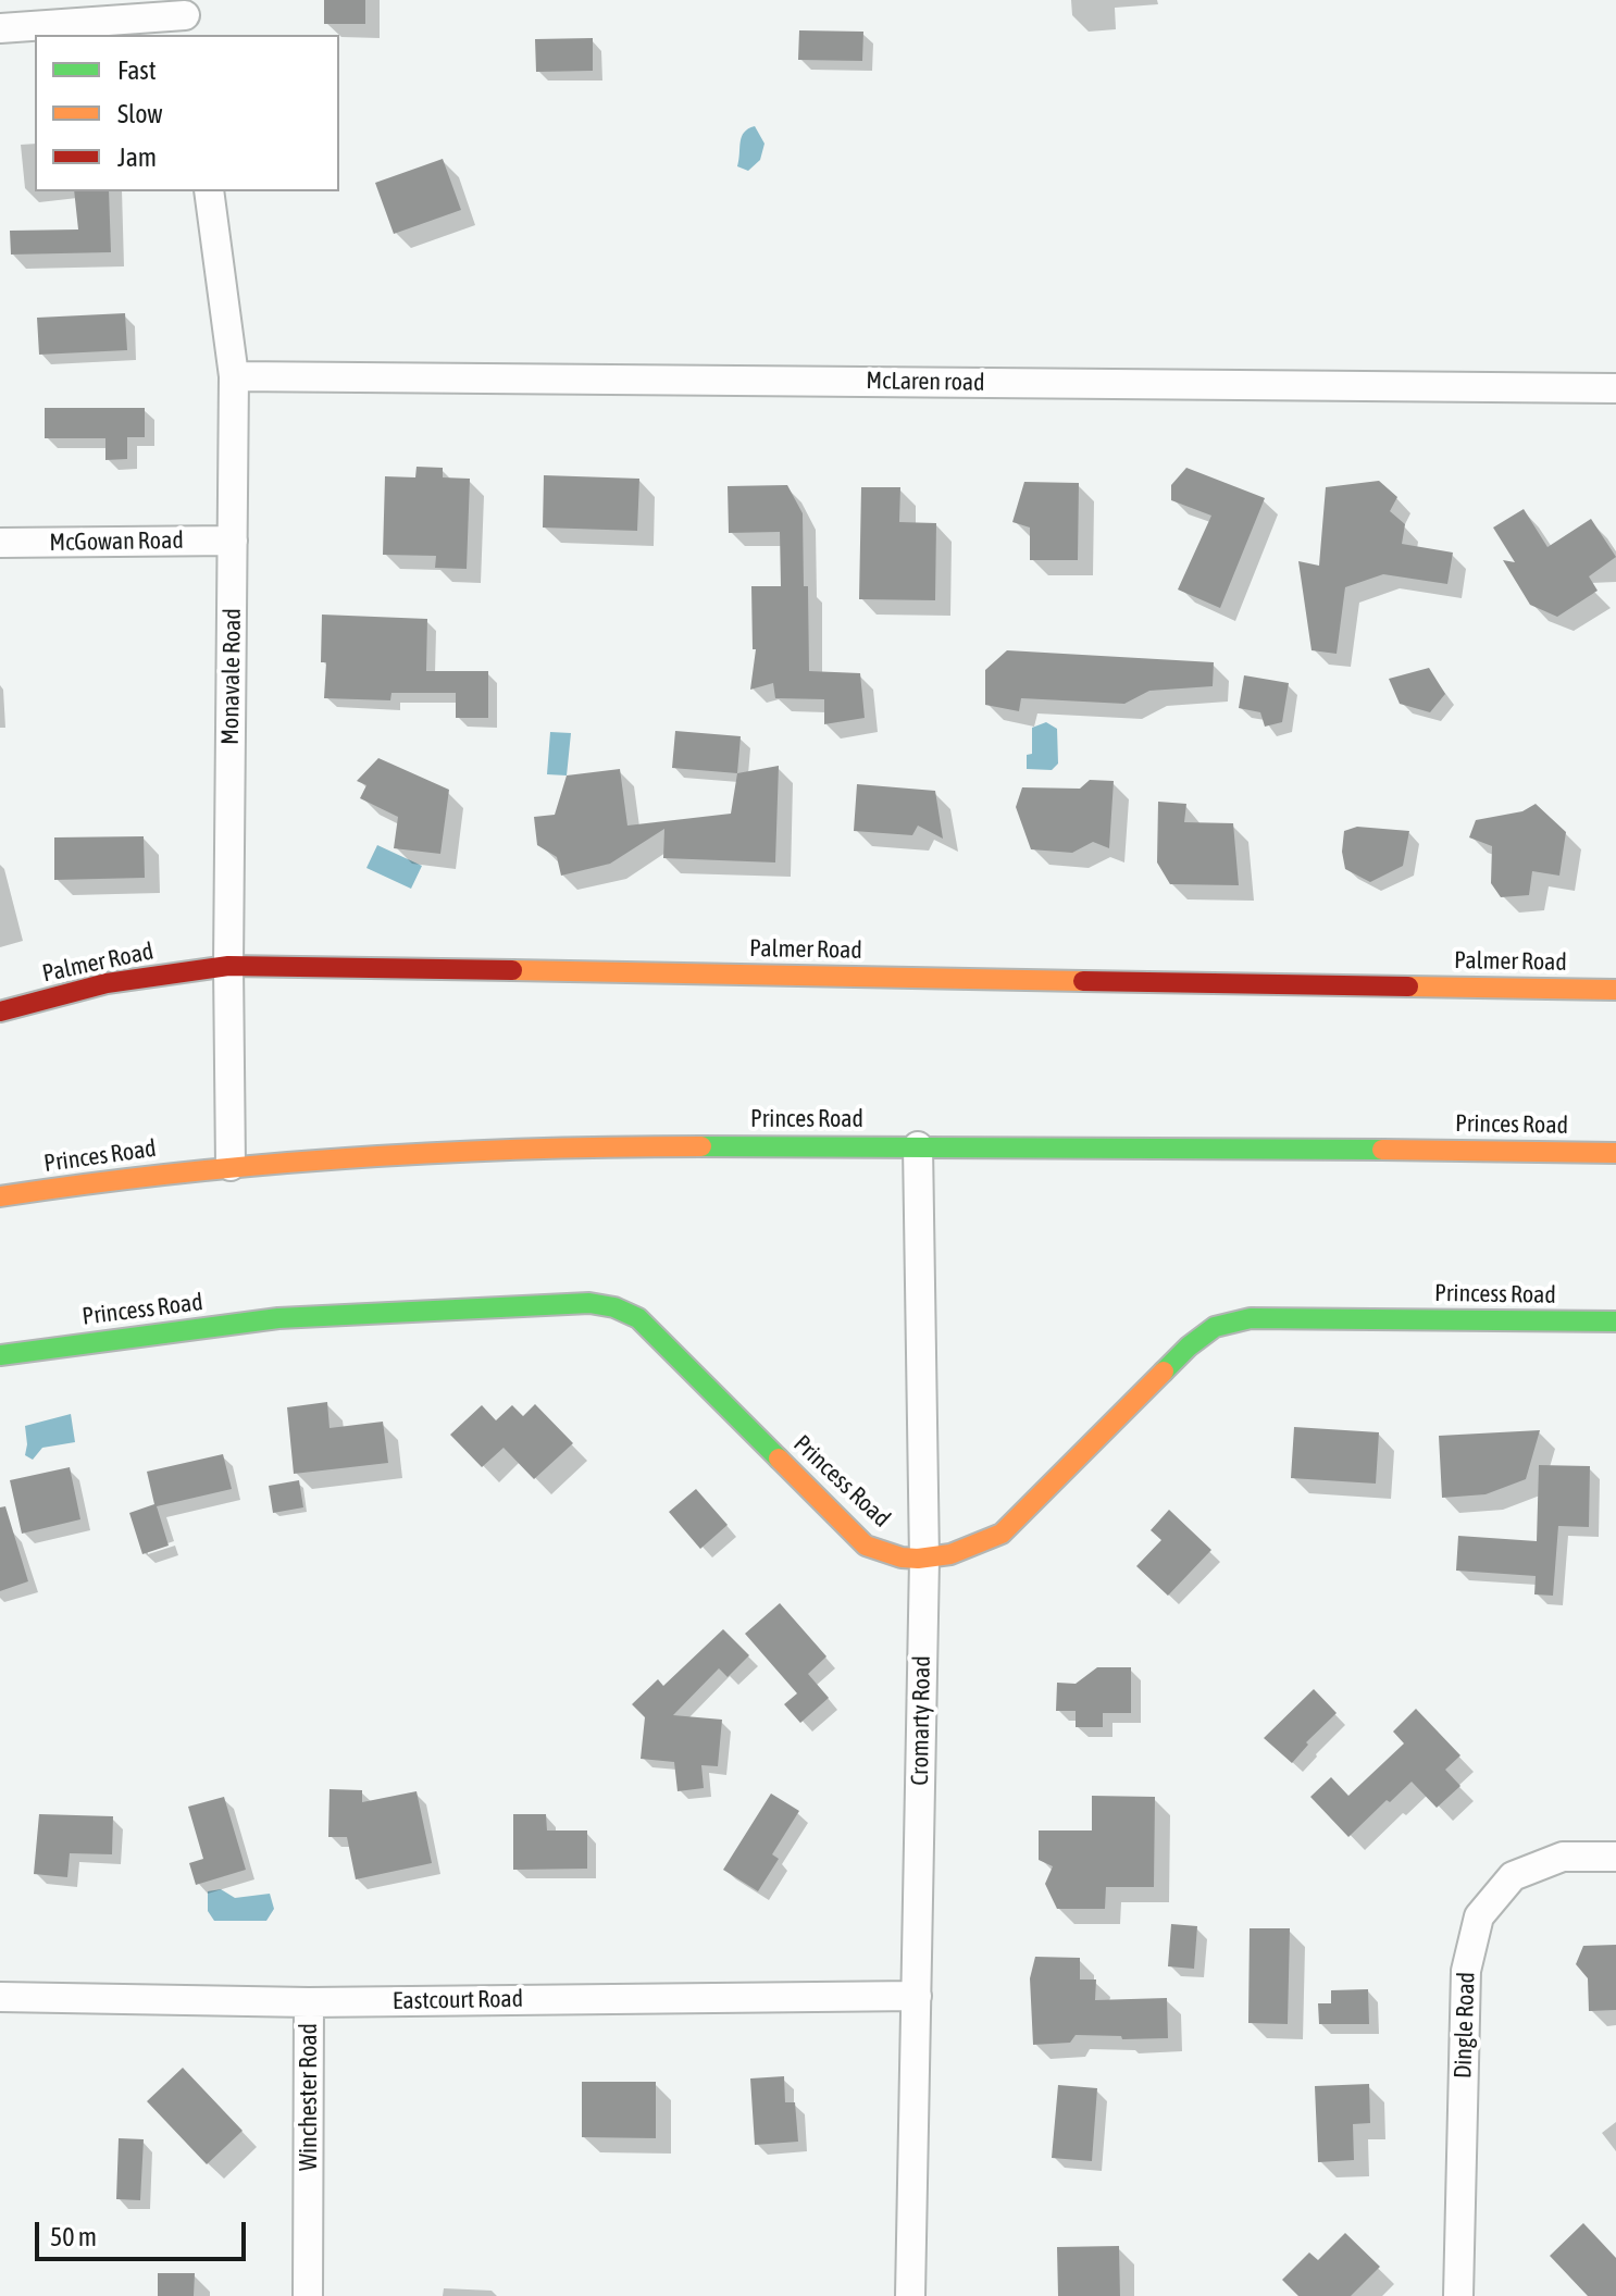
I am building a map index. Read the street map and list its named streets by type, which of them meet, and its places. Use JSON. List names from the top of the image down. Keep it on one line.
{"streets":{"street":["McLaren road","McGowan Road","Monavale Road","Palmer Road","Princes Road","Princess Road","Cromarty Road","Eastcourt Road","Dingle Road","Winchester Road"]},"crossings":[["McLaren road","Monavale Road"],["McGowan Road","Monavale Road"],["Monavale Road","Palmer Road"],["Monavale Road","Princes Road"],["Princes Road","Cromarty Road"],["Princess Road","Cromarty Road"],["Cromarty Road","Eastcourt Road"],["Eastcourt Road","Winchester Road"]],"legend":["Fast","Slow","Jam"],"scale_bar":"50 m"}
